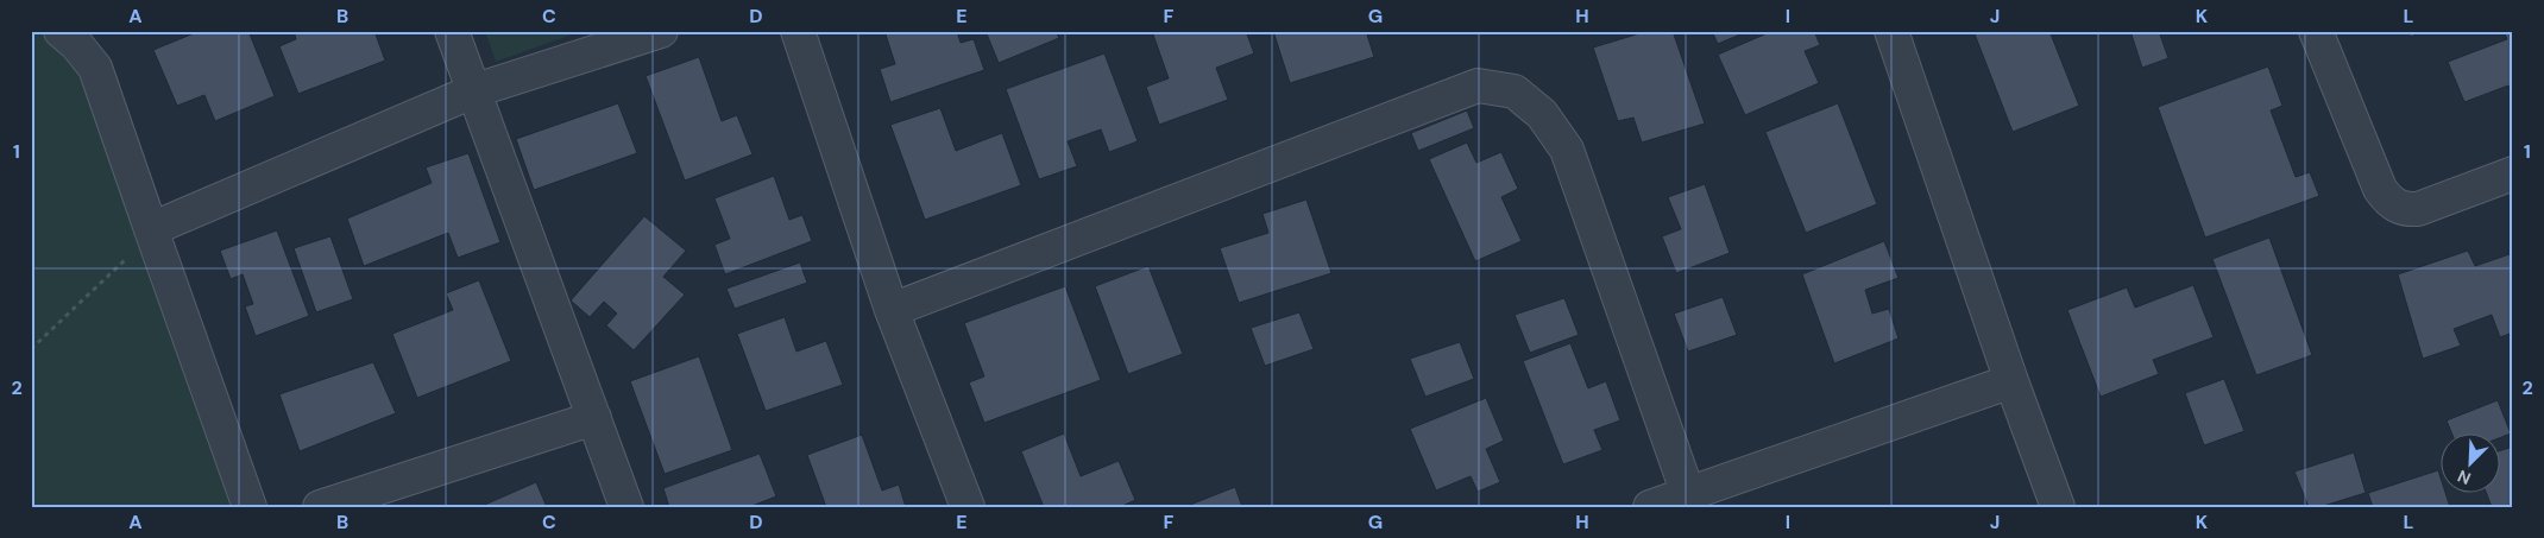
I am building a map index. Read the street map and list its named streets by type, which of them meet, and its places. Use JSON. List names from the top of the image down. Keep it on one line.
{"north":"bottom left","grid":{"columns":["A","B","C","D","E","F","G","H","I","J","K","L"],"rows":["1","2"]}}
